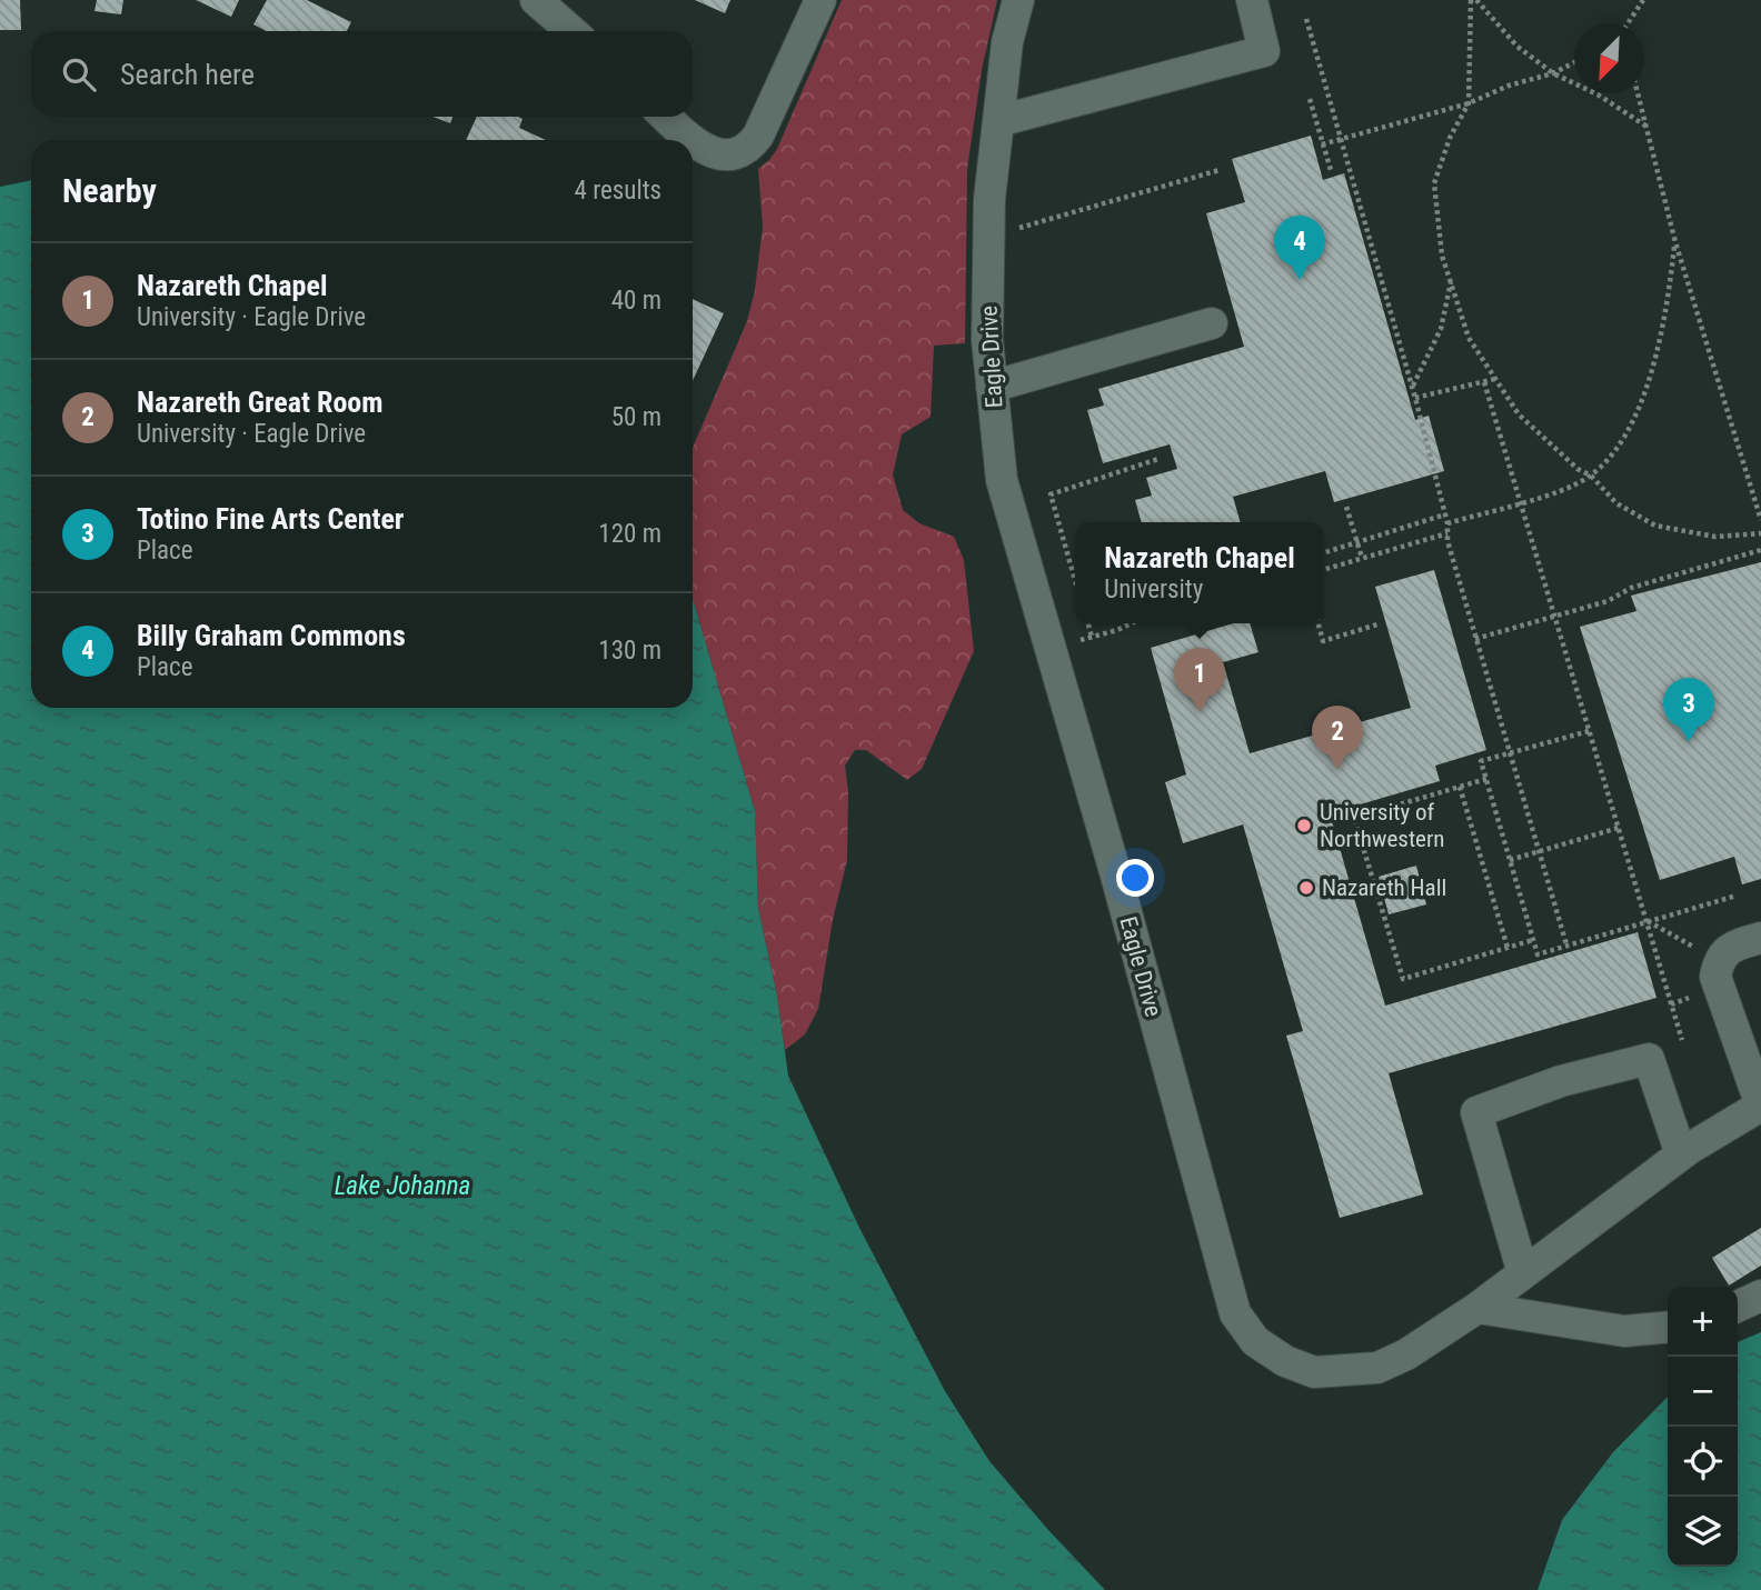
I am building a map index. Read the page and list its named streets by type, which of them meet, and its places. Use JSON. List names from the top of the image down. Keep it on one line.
{"streets":{"street":["Eagle Drive"]},"water":["Lake Johanna"],"places":["University of Northwestern","Nazareth Hall"],"north":"bottom left","page":{"search":"Search here","heading":["Nearby","4 results"],"pins":["4","1","3","2"],"list":[{"mark":"1","name":"Nazareth Chapel","note":"University · Eagle Drive","value":"40 m"},{"mark":"2","name":"Nazareth Great Room","note":"University · Eagle Drive","value":"50 m"},{"mark":"3","name":"Totino Fine Arts Center","note":"Place","value":"120 m"},{"mark":"4","name":"Billy Graham Commons","note":"Place","value":"130 m"}],"popup":["Nazareth Chapel","University"],"map_buttons":["+","−"]}}
